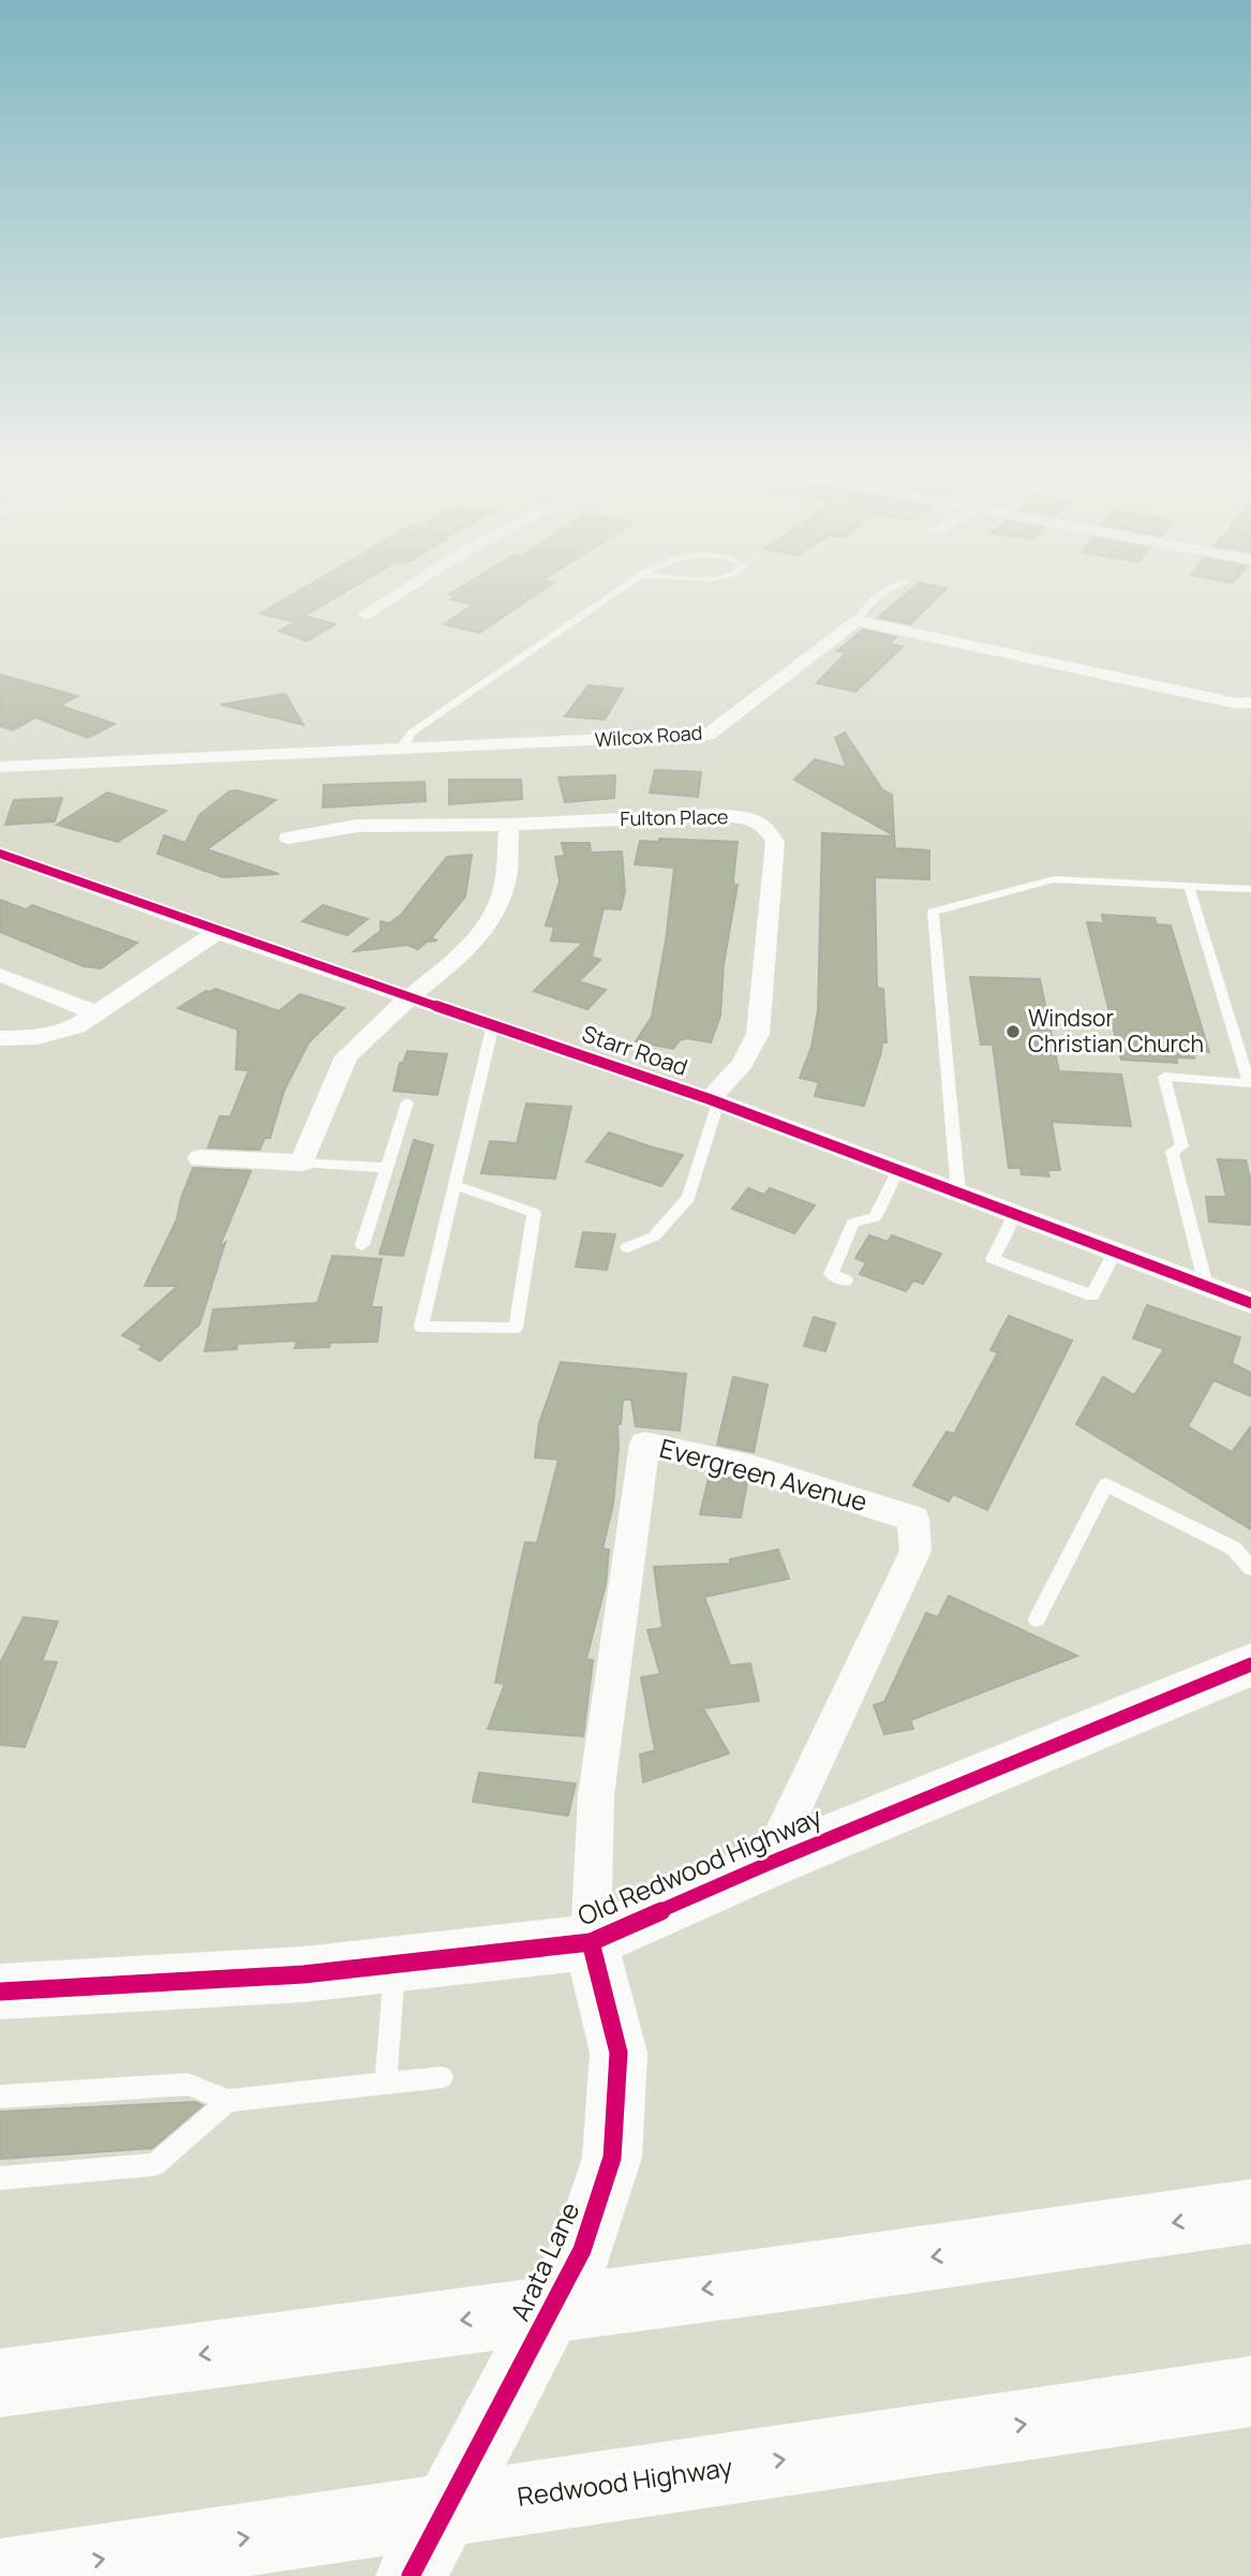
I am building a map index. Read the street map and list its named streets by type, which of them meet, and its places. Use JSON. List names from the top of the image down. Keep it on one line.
{"streets":{"highway":["Redwood Highway"],"main road":["Old Redwood Highway","Arata Lane"],"street":["Wilcox Road","Fulton Place","Starr Road","Evergreen Avenue"]},"crossings":[["Fulton Place","Starr Road"],["Evergreen Avenue","Old Redwood Highway"],["Evergreen Avenue","Arata Lane"],["Old Redwood Highway","Arata Lane"]],"places":["Windsor Christian Church"]}
